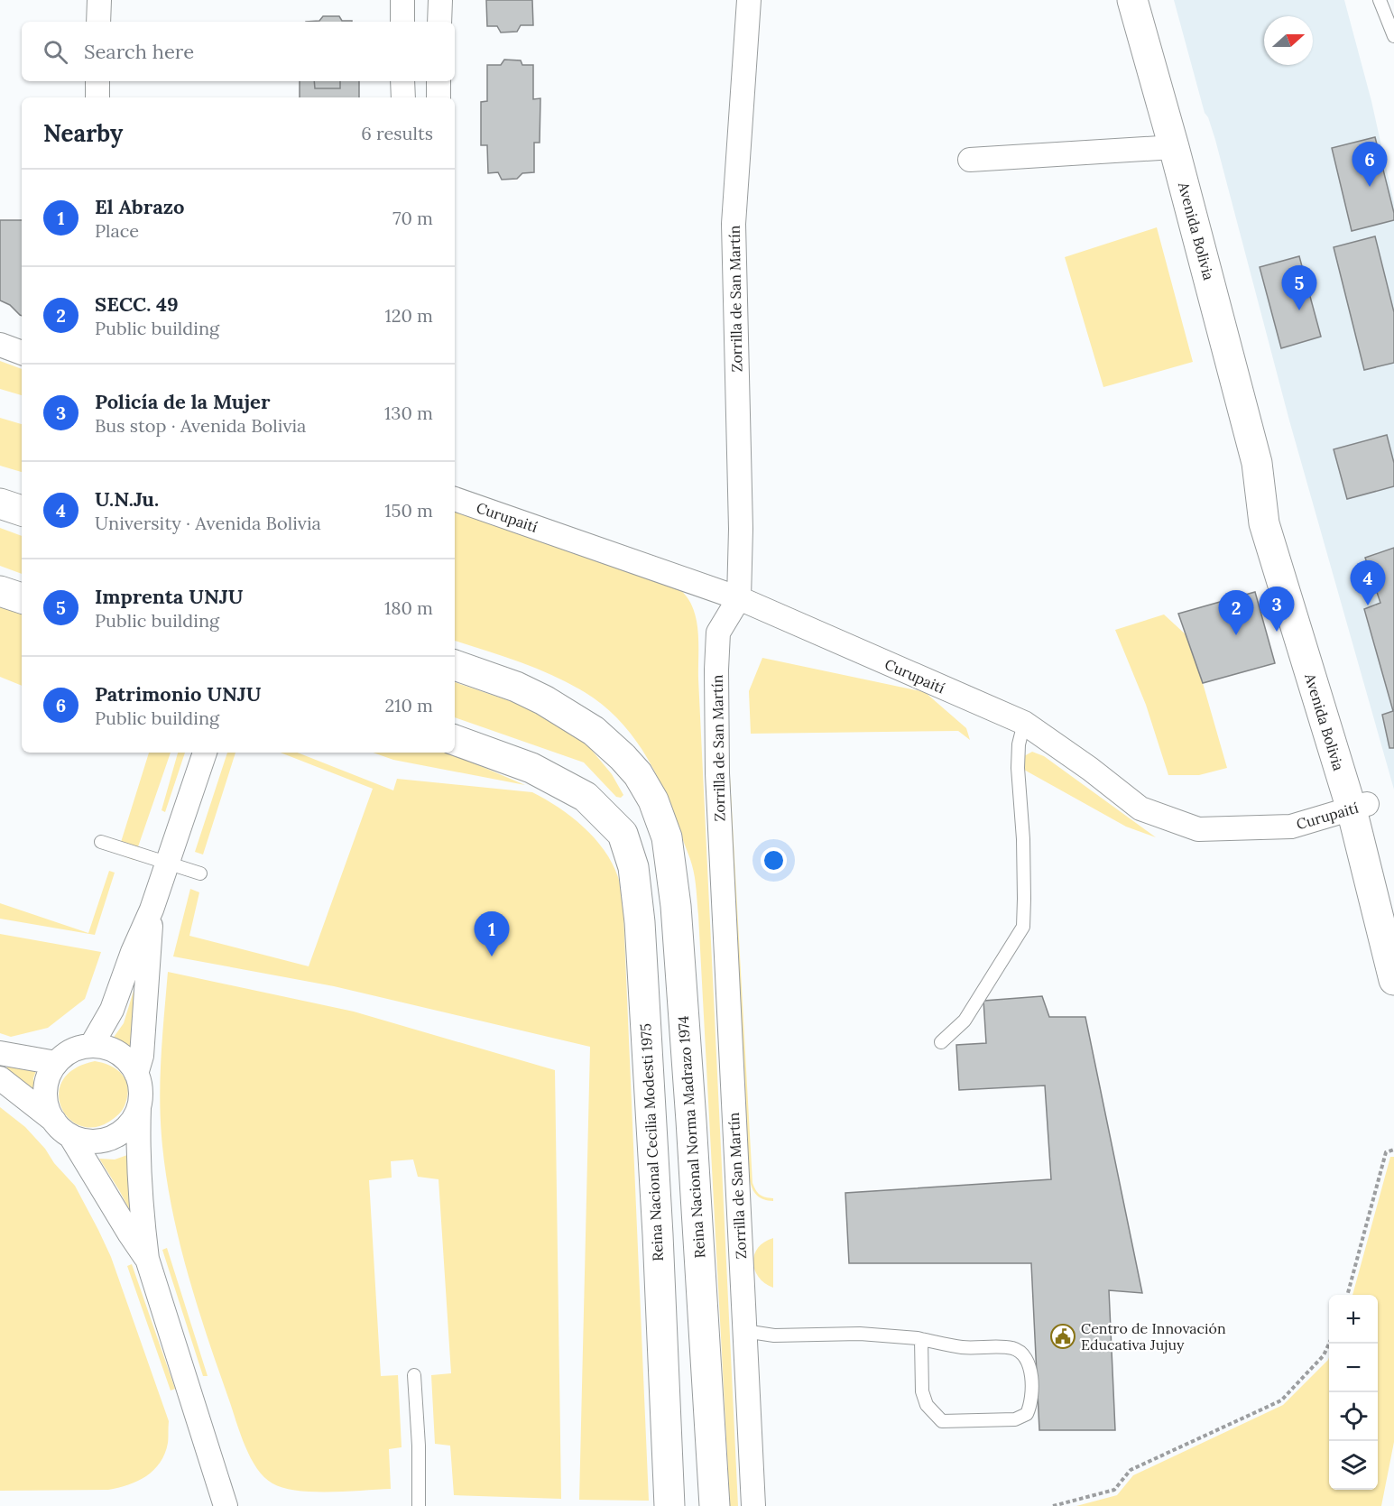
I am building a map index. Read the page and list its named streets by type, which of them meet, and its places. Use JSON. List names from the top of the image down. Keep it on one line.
{"streets":{"main road":["Avenida Bolivia","Reina Nacional Norma Madrazo 1974","Reina Nacional Cecilia Modesti 1975"],"street":["Zorrilla de San Martín","Curupaití"]},"crossings":[["Avenida Bolivia","Curupaití"],["Zorrilla de San Martín","Curupaití"]],"places":{"public building":["Centro de Innovación Educativa Jujuy"]},"north":"right","page":{"search":"Search here","heading":["Nearby","6 results"],"pins":["6","5","4","3","2","1"],"list":[{"mark":"1","name":"El Abrazo","note":"Place","value":"70 m"},{"mark":"2","name":"SECC. 49","note":"Public building","value":"120 m"},{"mark":"3","name":"Policía de la Mujer","note":"Bus stop · Avenida Bolivia","value":"130 m"},{"mark":"4","name":"U.N.Ju.","note":"University · Avenida Bolivia","value":"150 m"},{"mark":"5","name":"Imprenta UNJU","note":"Public building","value":"180 m"},{"mark":"6","name":"Patrimonio UNJU","note":"Public building","value":"210 m"}],"map_buttons":["+","−"]}}
